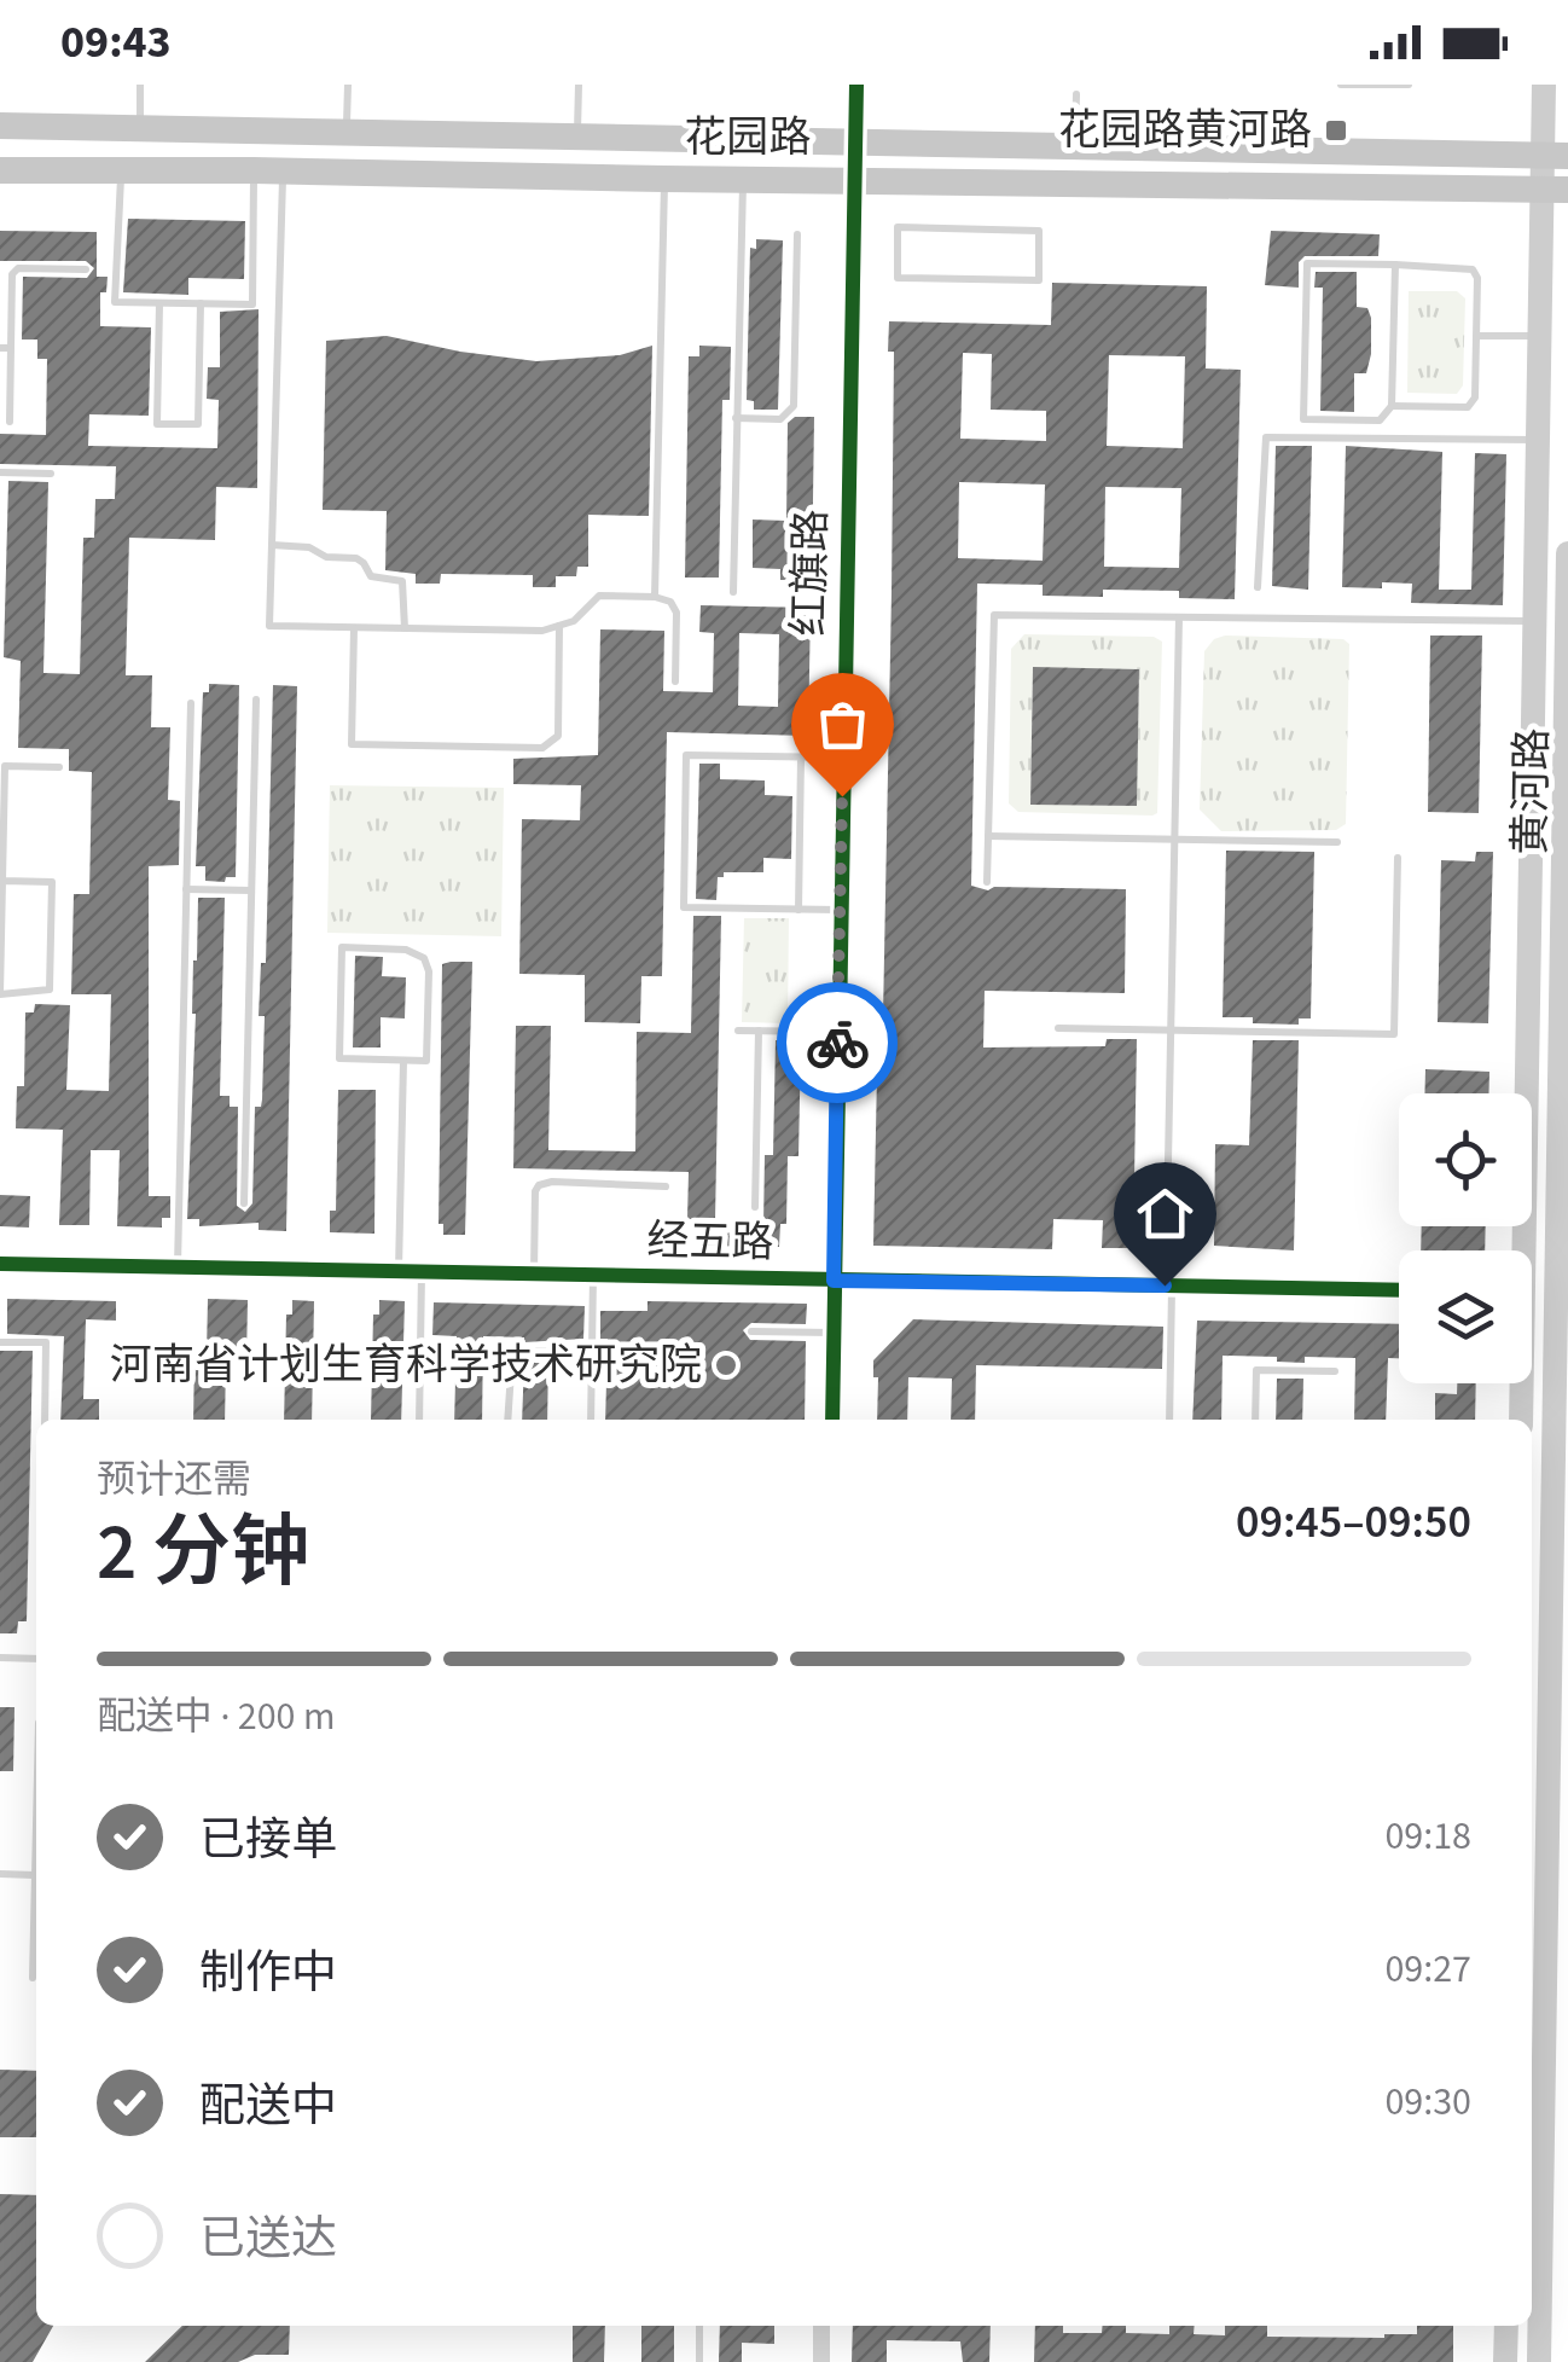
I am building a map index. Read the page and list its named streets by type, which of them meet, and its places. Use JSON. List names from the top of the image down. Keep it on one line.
{"streets":{"main road":["花园路","黄河路"],"street":["红旗路","经五路"]},"crossings":[["花园路","红旗路"],["花园路","黄河路"],["红旗路","经五路"]],"places":{"transit":["花园路黄河路"],"other":["河南省计划生育科学技术研究院"]},"page":{"status":"09:43","heading":["2 分钟","预计还需","09:45–09:50"],"bar":"配送中 · 200 m","list":[["已接单","09:18"],["制作中","09:27"],["配送中","09:30"],"已送达"]}}
